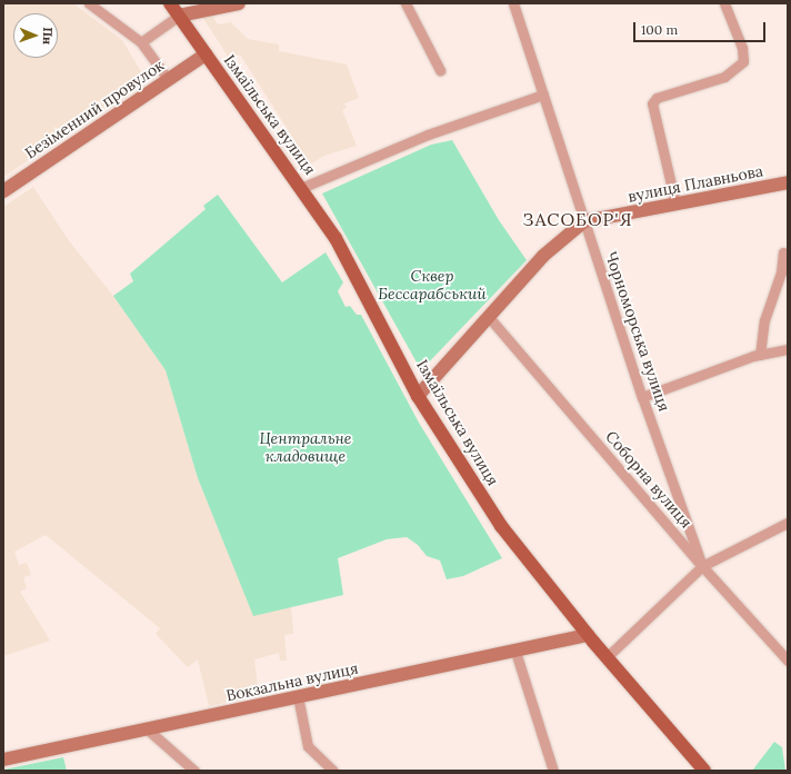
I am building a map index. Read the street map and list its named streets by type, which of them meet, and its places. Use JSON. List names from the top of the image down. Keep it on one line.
{"streets":{"main road":["Ізмаїльська вулиця"],"street":["Безіменний провулок","вулиця Плавньова","Чорноморська вулиця","Соборна вулиця","Вокзальна вулиця"]},"crossings":[["Безіменний провулок","Ізмаїльська вулиця"],["Ізмаїльська вулиця","вулиця Плавньова"],["Ізмаїльська вулиця","Вокзальна вулиця"],["вулиця Плавньова","Чорноморська вулиця"],["вулиця Плавньова","Соборна вулиця"],["Чорноморська вулиця","Соборна вулиця"]],"districts":["ЗАСОБОР'Я"],"parks":["Сквер Бессарабський","Центральне кладовище"],"scale_bar":"100 m","north":"right"}
